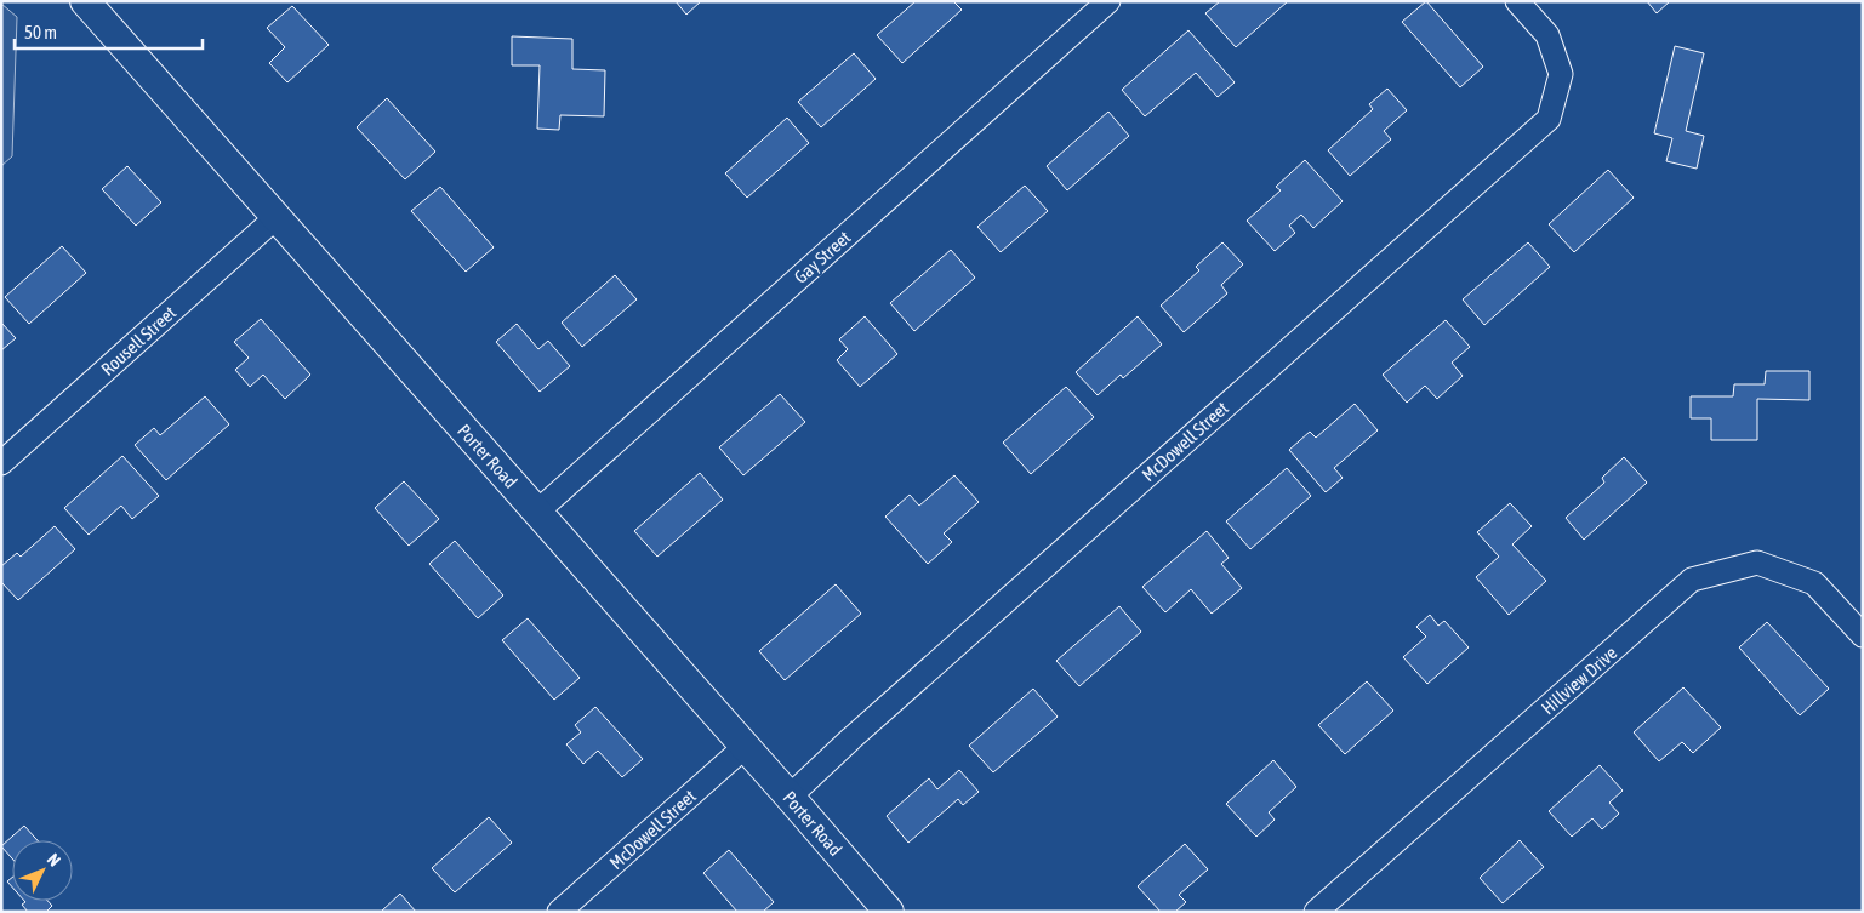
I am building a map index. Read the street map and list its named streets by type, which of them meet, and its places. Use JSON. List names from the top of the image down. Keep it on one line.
{"streets":{"street":["Gay Street","Rousell Street","McDowell Street","Porter Road","Hillview Drive"]},"crossings":[["Gay Street","Porter Road"],["Rousell Street","Porter Road"],["McDowell Street","Porter Road"]],"scale_bar":"50 m","north":"top right"}
